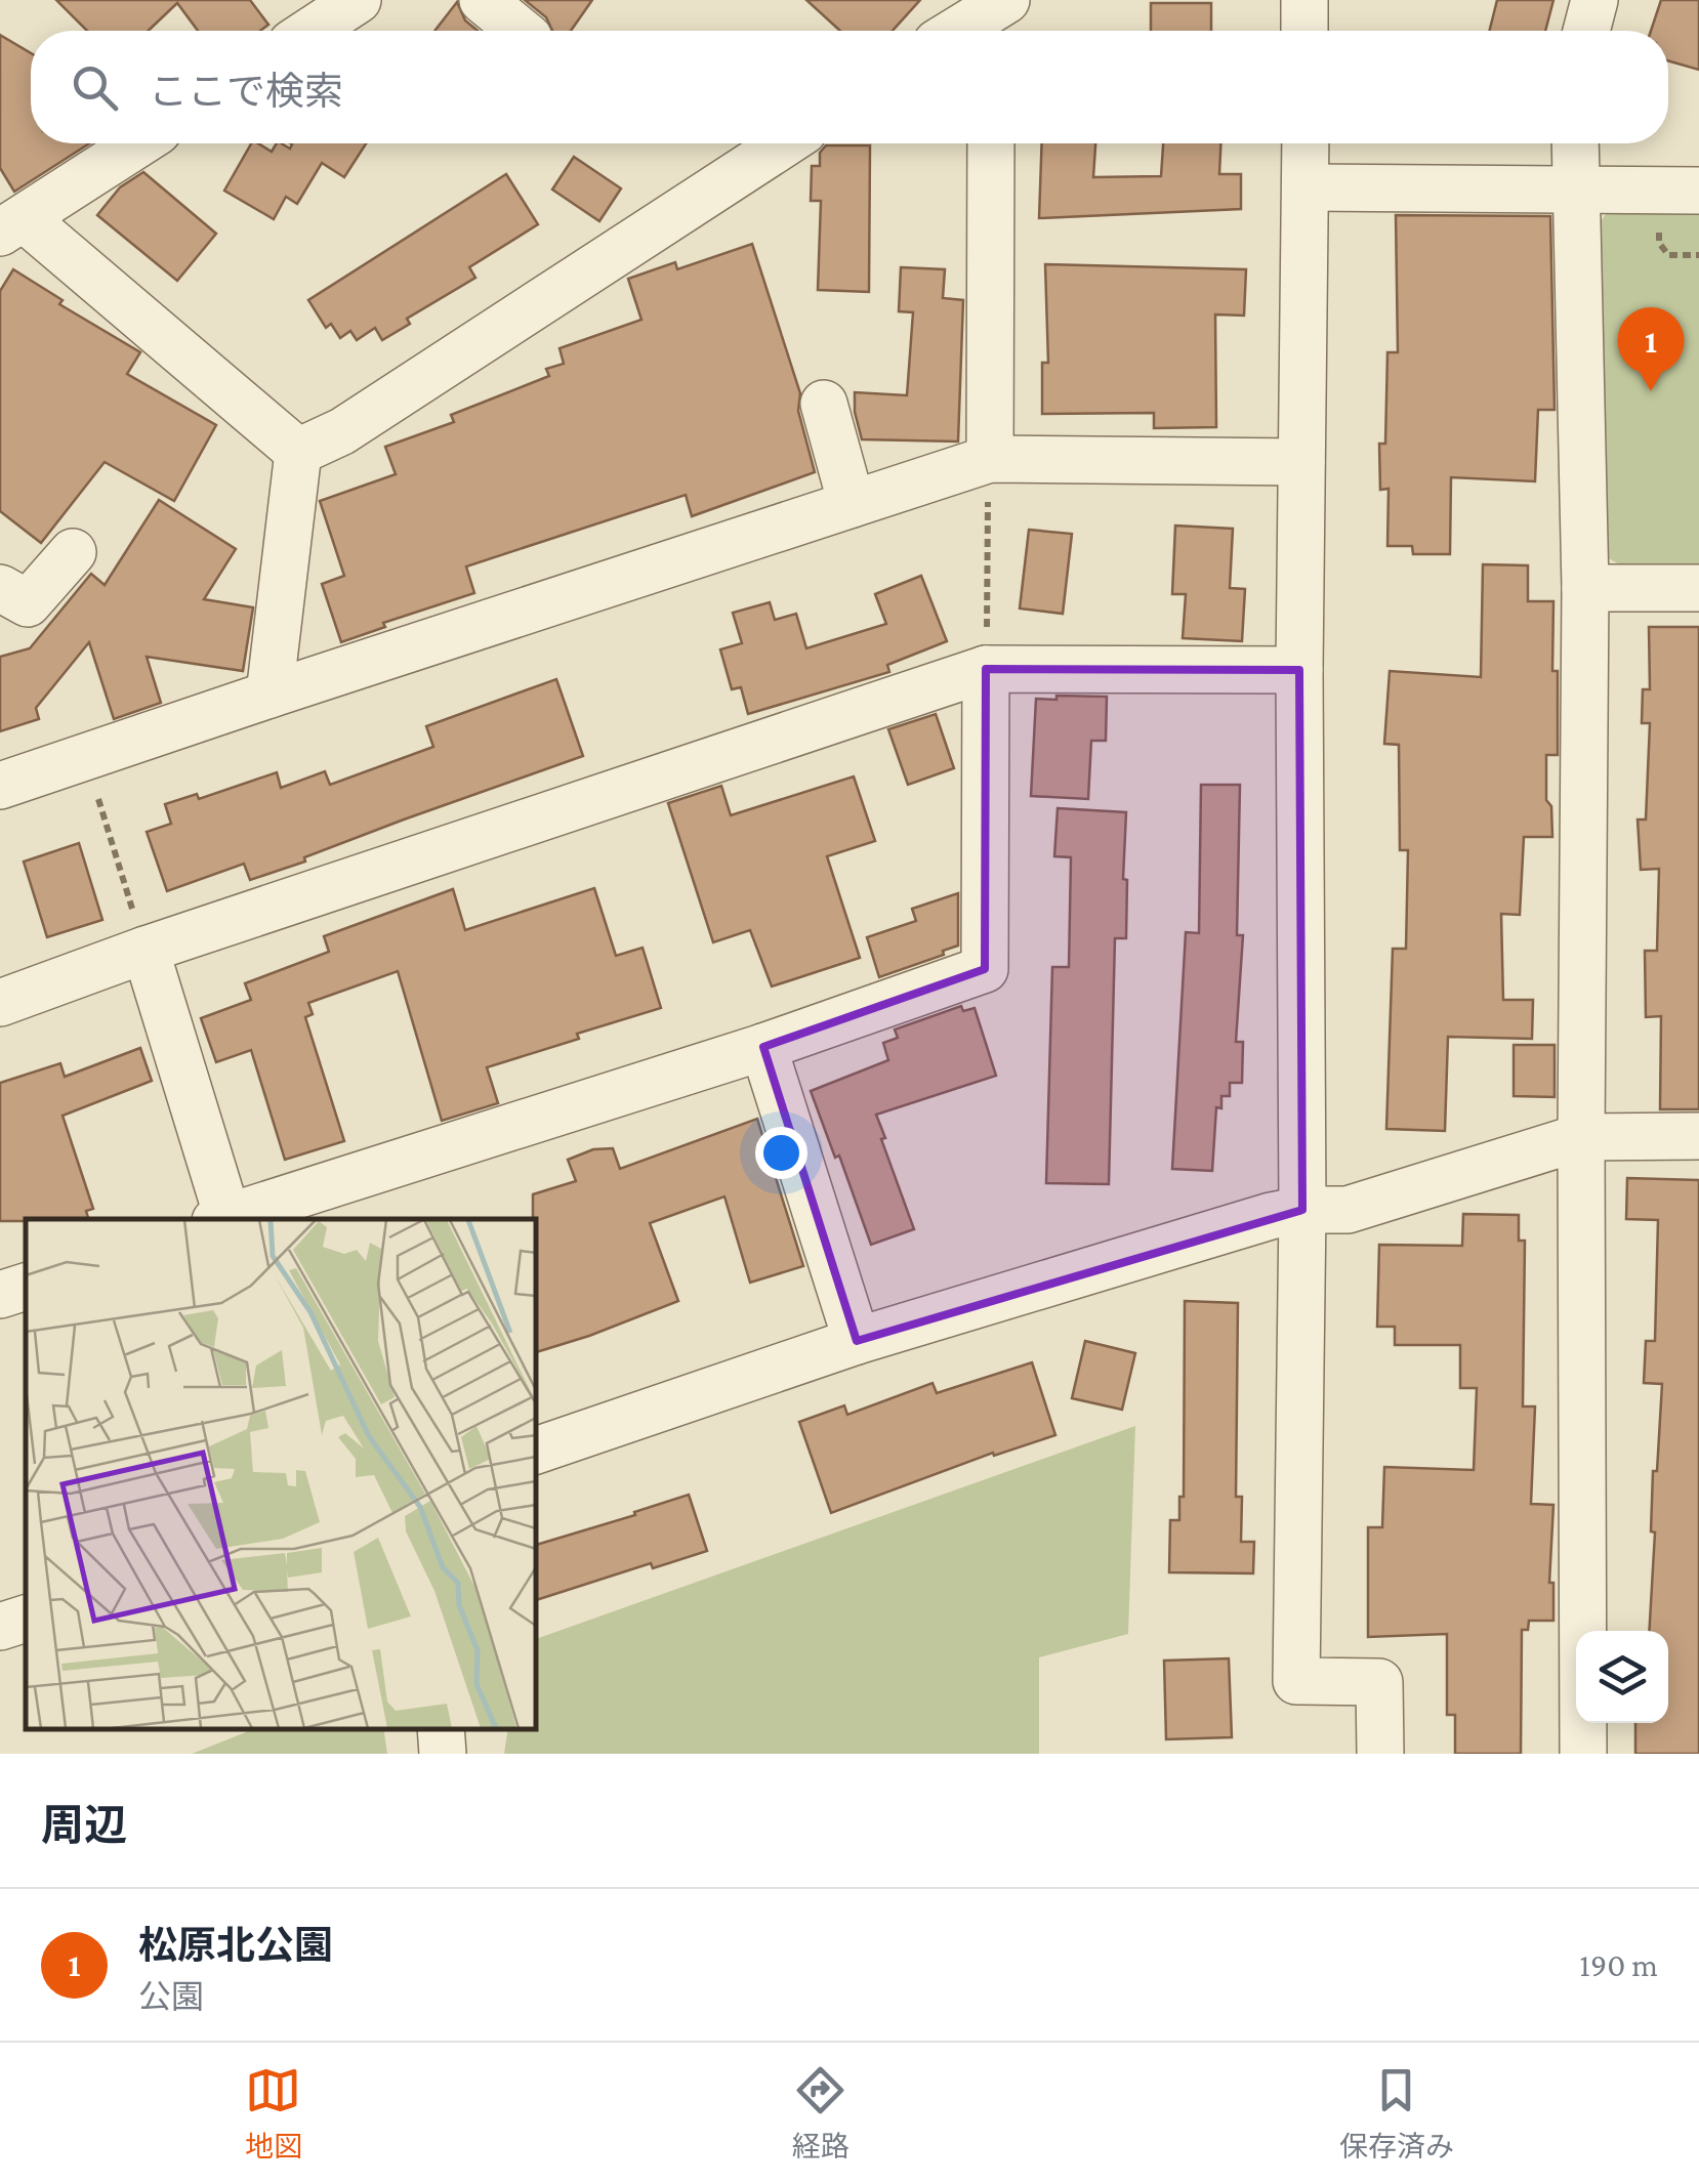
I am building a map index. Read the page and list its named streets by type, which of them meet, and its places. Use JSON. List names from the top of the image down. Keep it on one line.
{"page":{"search":"ここで検索","pins":"1","heading":"周辺","list":[{"mark":"1","name":"松原北公園","note":"公園","value":"190 m"}],"nav":["地図","経路","保存済み"]}}
